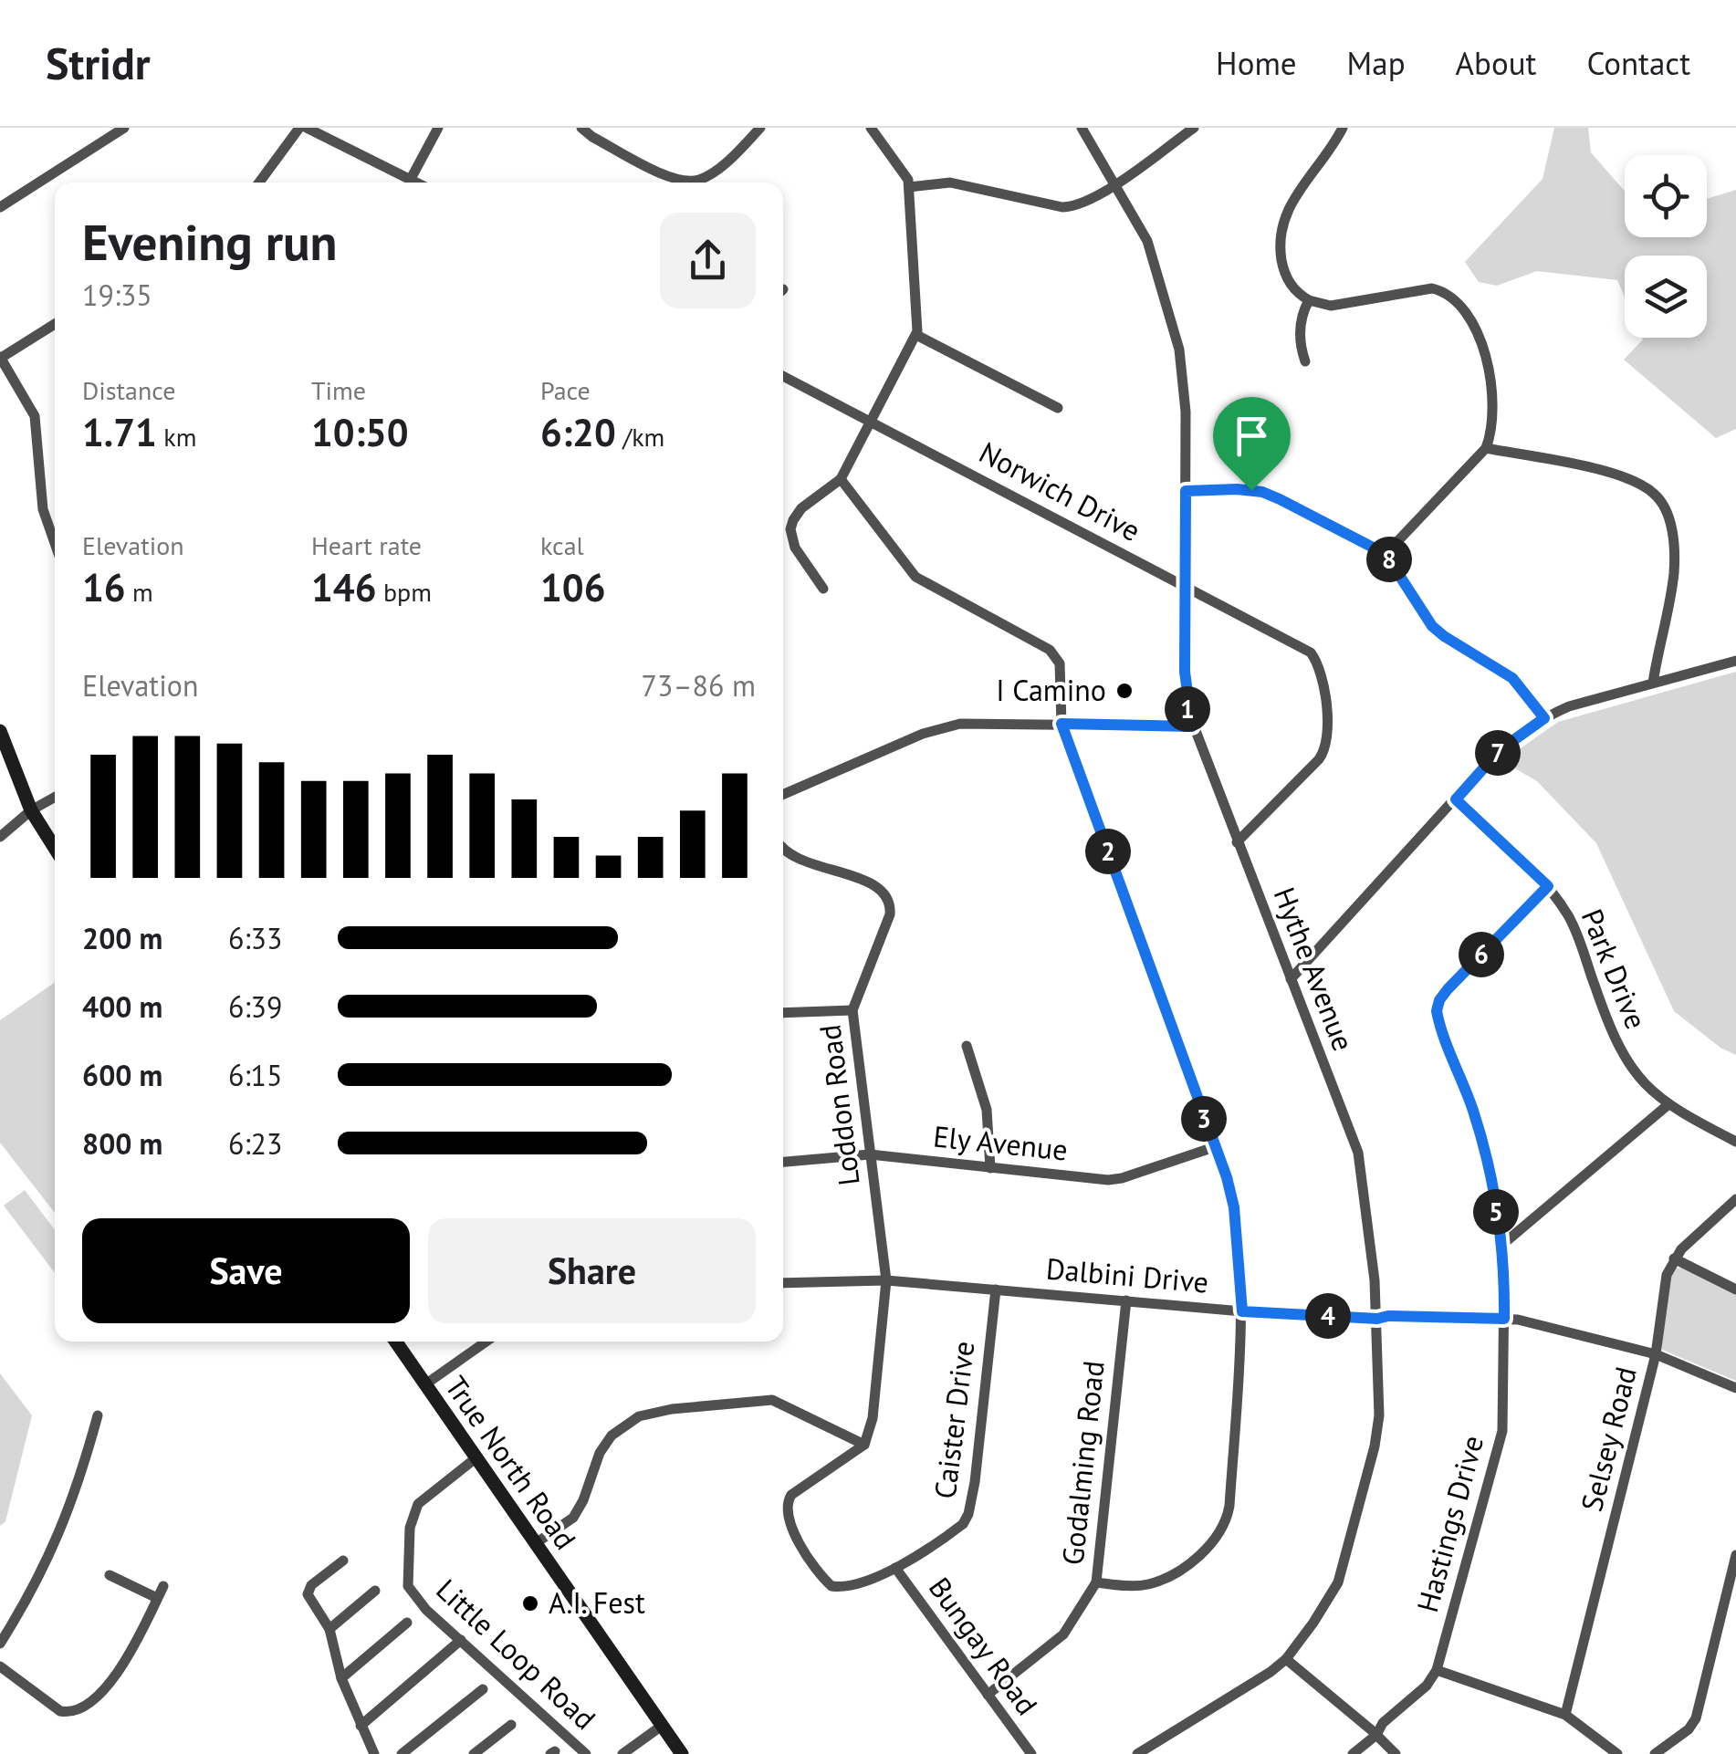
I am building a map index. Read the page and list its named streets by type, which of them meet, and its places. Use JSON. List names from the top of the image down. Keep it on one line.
{"streets":{"main road":["True North Road"],"street":["Norwich Drive","Hythe Avenue","Park Drive","Loddon Road","Ely Avenue","Dalbini Drive","Caister Drive","Selsey Road","Godalming Road","Hastings Drive","Bungay Road","Little Loop Road"]},"crossings":[["Norwich Drive","Hythe Avenue"],["Hythe Avenue","Dalbini Drive"],["Park Drive","Hastings Drive"],["Loddon Road","Ely Avenue"],["Loddon Road","Dalbini Drive"],["Loddon Road","Caister Drive"],["Dalbini Drive","Caister Drive"],["Dalbini Drive","Selsey Road"],["Dalbini Drive","Godalming Road"],["Dalbini Drive","Hastings Drive"],["Caister Drive","Bungay Road"],["True North Road","Little Loop Road"],["Godalming Road","Bungay Road"]],"places":["I Camino","A.I. Fest"],"page":{"header":"Stridr","nav":["Home","Map","About","Contact"],"heading":["Evening run","19:35"],"stats":[["Distance","1.71 km"],["Time","10:50"],["Pace","6:20 /km"],["Elevation","16 m"],["Heart rate","146 bpm"],["kcal","106"]],"pins":["8","1","7","2","6","3","5","4"],"chart":["Elevation","73–86 m"],"list":[{"name":"200 m","note":"6:33"},{"name":"400 m","note":"6:39"},{"name":"600 m","note":"6:15"},{"name":"800 m","note":"6:23"}],"buttons":["Save","Share"]}}
